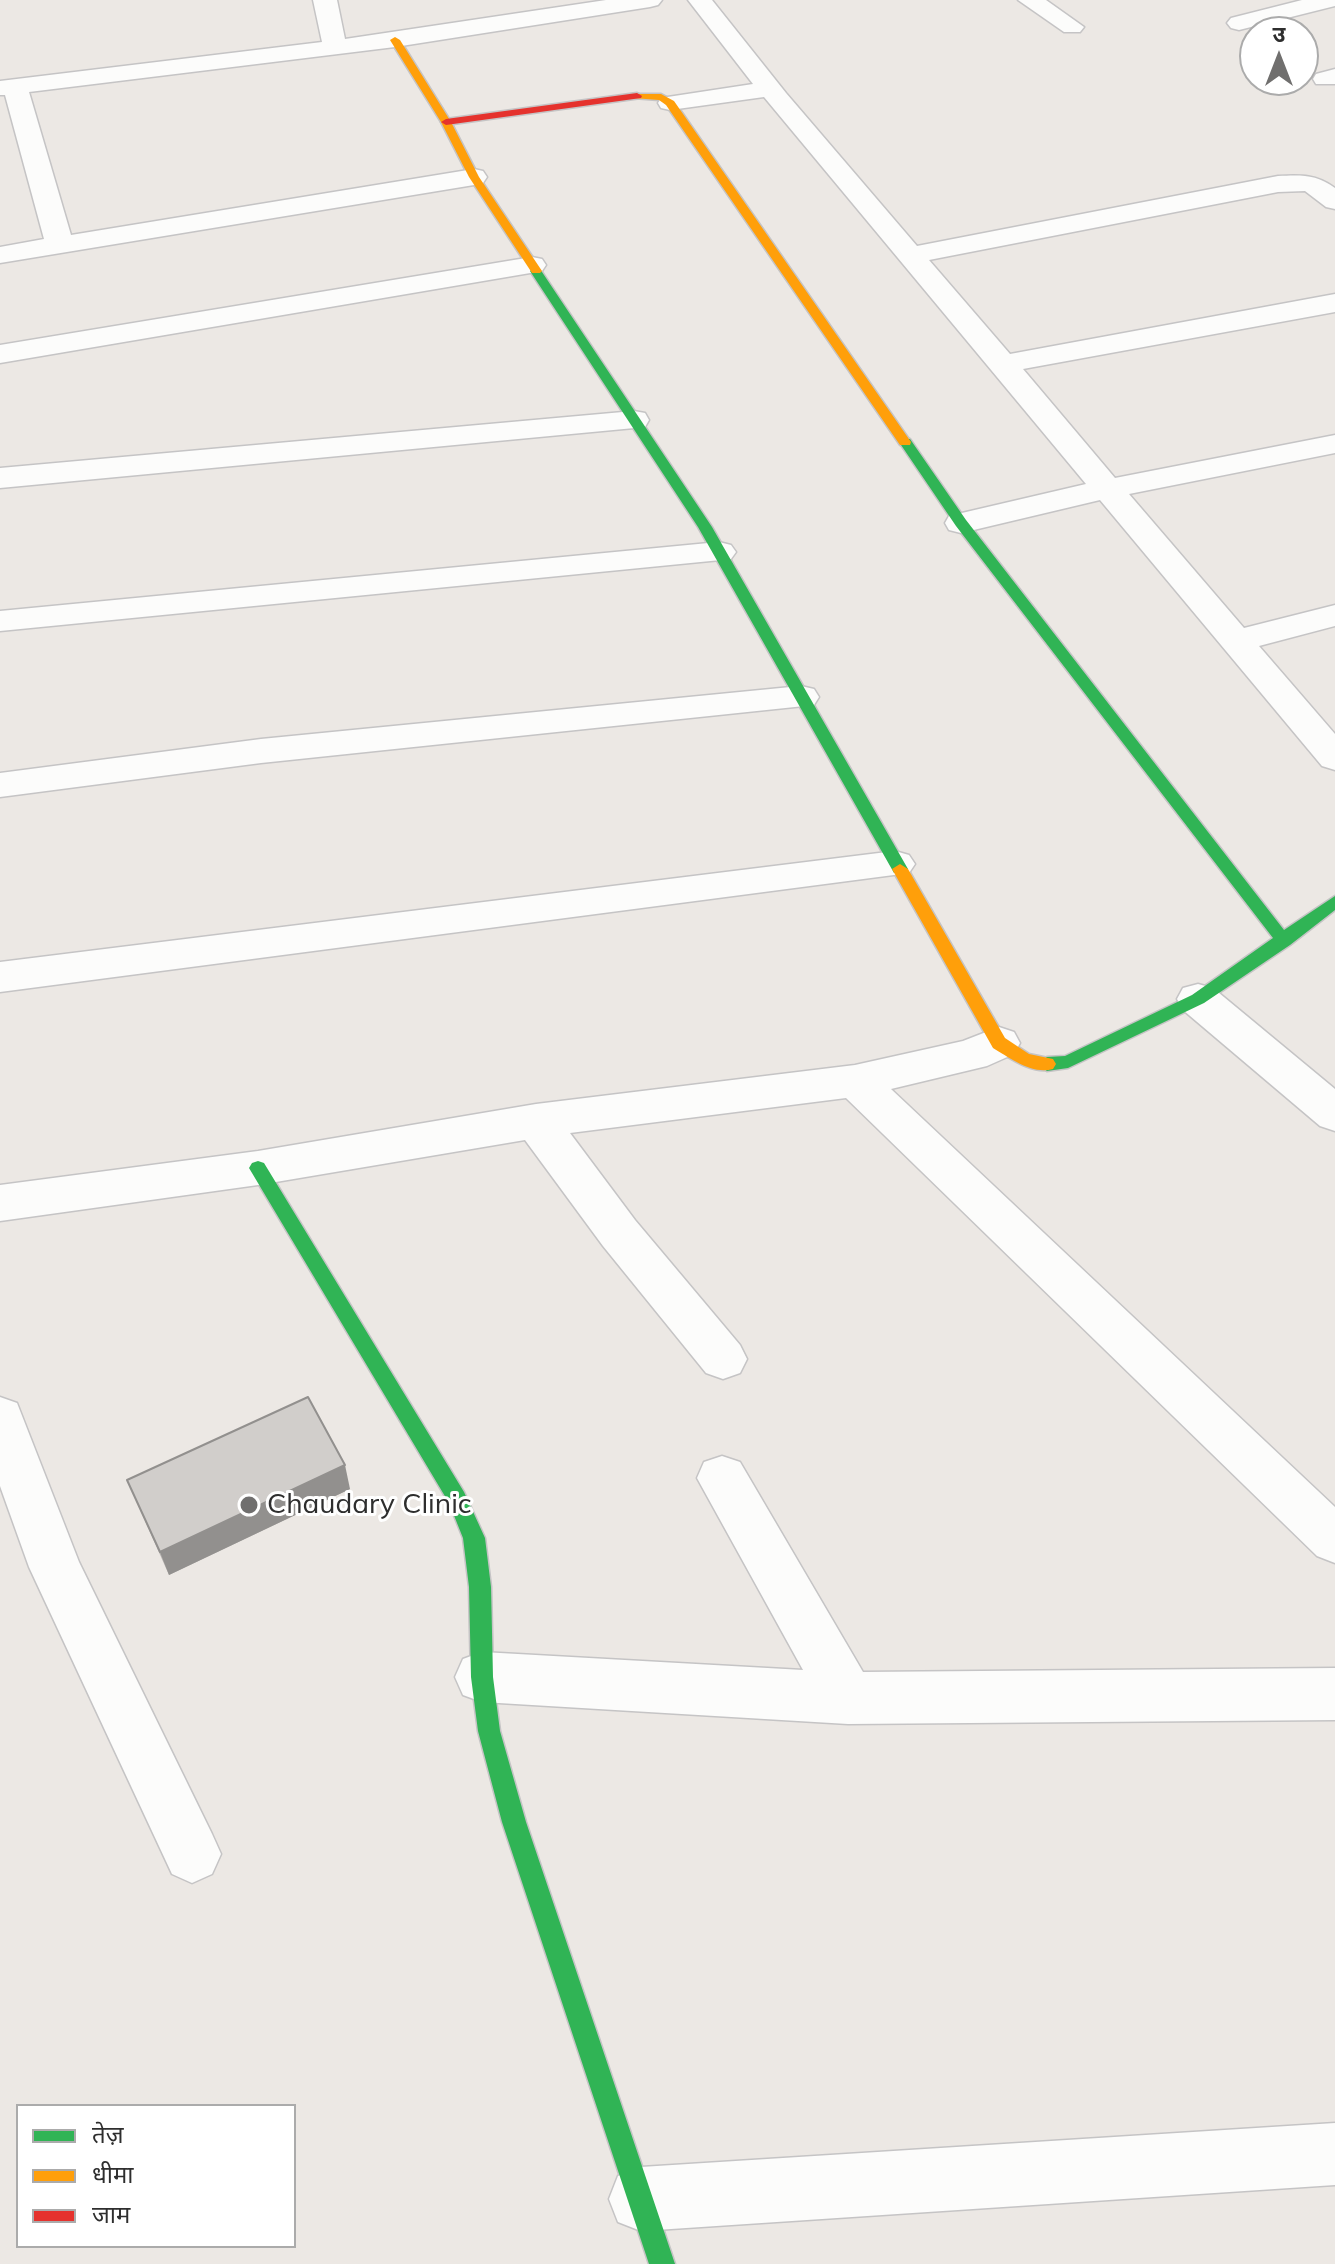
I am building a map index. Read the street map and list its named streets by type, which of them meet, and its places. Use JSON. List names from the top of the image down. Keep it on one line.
{"places":["Chaudary Clinic"],"legend":["तेज़","धीमा","जाम"],"north":"top"}
